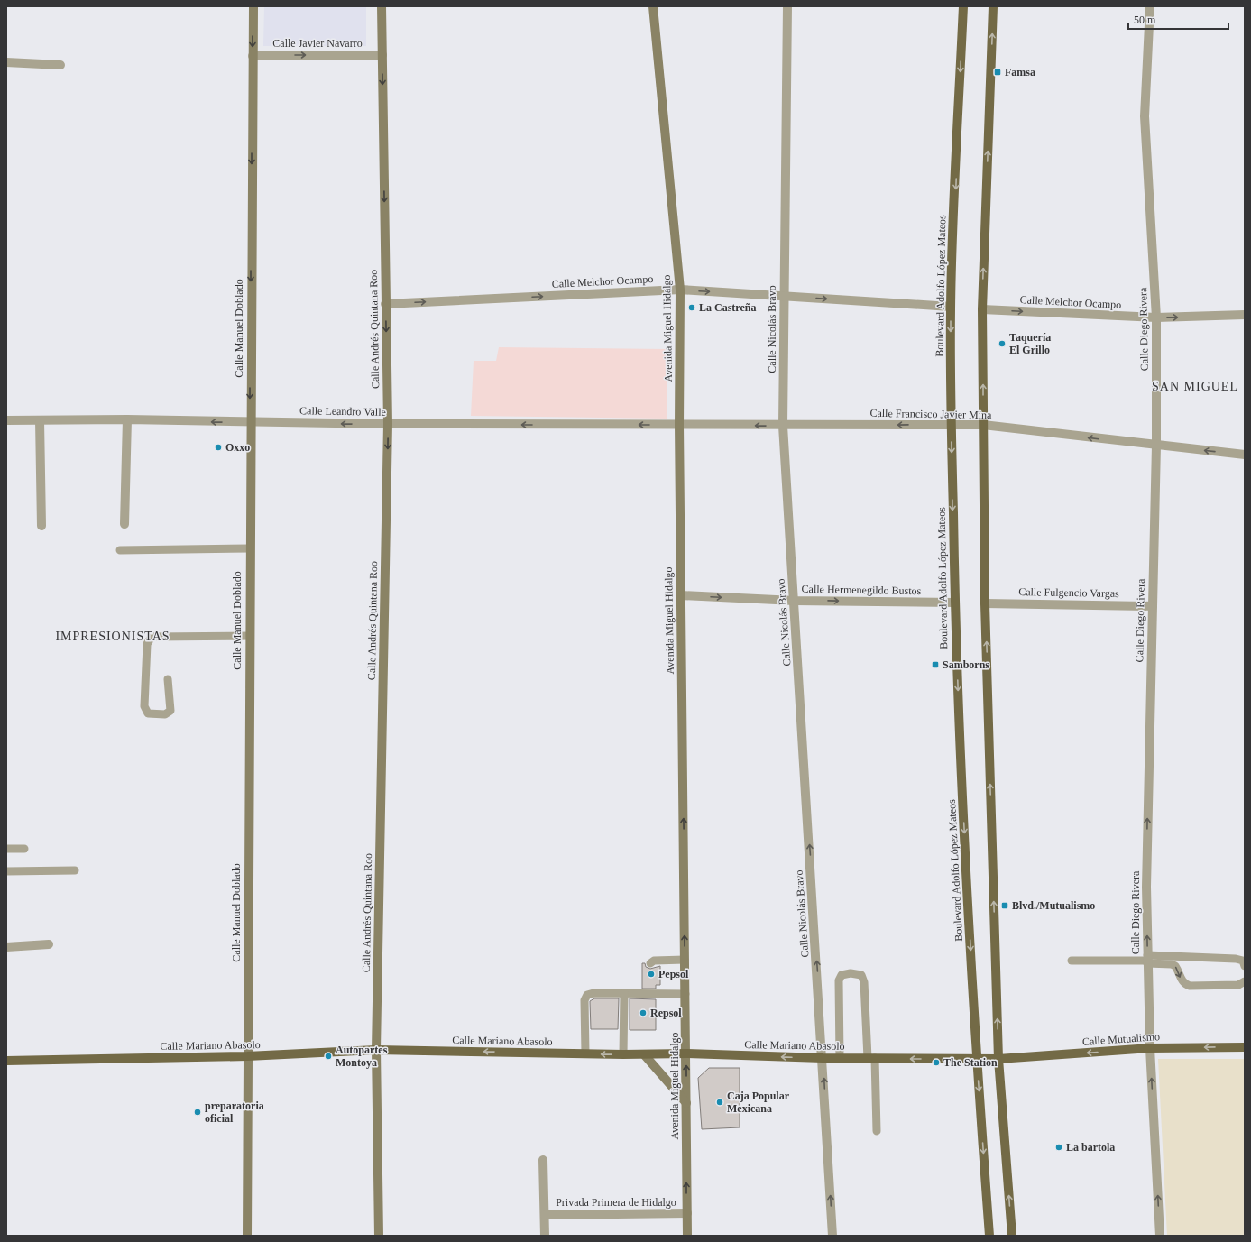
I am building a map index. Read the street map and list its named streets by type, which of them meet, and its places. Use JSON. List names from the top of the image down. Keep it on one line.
{"streets":{"main road":["Boulevard Adolfo López Mateos","Calle Manuel Doblado","Avenida Miguel Hidalgo","Calle Andrés Quintana Roo","Calle Mutualismo","Calle Mariano Abasolo"],"street":["Calle Javier Navarro","Calle Melchor Ocampo","Calle Nicolás Bravo","Calle Diego Rivera","Calle Leandro Valle","Calle Francisco Javier Mina","Calle Hermenegildo Bustos","Calle Fulgencio Vargas","Privada Primera de Hidalgo"]},"crossings":[["Calle Javier Navarro","Calle Manuel Doblado"],["Calle Javier Navarro","Calle Andrés Quintana Roo"],["Calle Melchor Ocampo","Boulevard Adolfo López Mateos"],["Calle Melchor Ocampo","Avenida Miguel Hidalgo"],["Calle Melchor Ocampo","Calle Andrés Quintana Roo"],["Calle Melchor Ocampo","Calle Nicolás Bravo"],["Calle Melchor Ocampo","Calle Diego Rivera"],["Boulevard Adolfo López Mateos","Calle Francisco Javier Mina"],["Boulevard Adolfo López Mateos","Calle Hermenegildo Bustos"],["Boulevard Adolfo López Mateos","Calle Mariano Abasolo"],["Calle Manuel Doblado","Calle Leandro Valle"],["Calle Manuel Doblado","Calle Mariano Abasolo"],["Avenida Miguel Hidalgo","Calle Leandro Valle"],["Avenida Miguel Hidalgo","Calle Francisco Javier Mina"],["Avenida Miguel Hidalgo","Calle Hermenegildo Bustos"],["Avenida Miguel Hidalgo","Calle Mariano Abasolo"],["Avenida Miguel Hidalgo","Privada Primera de Hidalgo"],["Calle Andrés Quintana Roo","Calle Leandro Valle"],["Calle Andrés Quintana Roo","Calle Mariano Abasolo"],["Calle Nicolás Bravo","Calle Francisco Javier Mina"],["Calle Nicolás Bravo","Calle Hermenegildo Bustos"],["Calle Nicolás Bravo","Calle Mariano Abasolo"],["Calle Diego Rivera","Calle Francisco Javier Mina"],["Calle Diego Rivera","Calle Fulgencio Vargas"],["Calle Diego Rivera","Calle Mutualismo"],["Calle Leandro Valle","Calle Francisco Javier Mina"],["Calle Mutualismo","Calle Mariano Abasolo"]],"one_way":["Calle Javier Navarro","Calle Melchor Ocampo","Avenida Miguel Hidalgo","Calle Andrés Quintana Roo","Calle Nicolás Bravo","Calle Diego Rivera","Calle Leandro Valle","Calle Francisco Javier Mina","Calle Hermenegildo Bustos","Calle Mutualismo","Calle Mariano Abasolo"],"districts":["SAN MIGUEL","IMPRESIONISTAS"],"places":{"transit":["Famsa","Samborns","Blvd./Mutualismo"],"other":["La Castreña","Taquería El Grillo","Oxxo","Pepsol","Repsol","Autopartes Montoya","The Station","Caja Popular Mexicana","preparatoria oficial","La bartola"]},"scale_bar":"50 m"}
